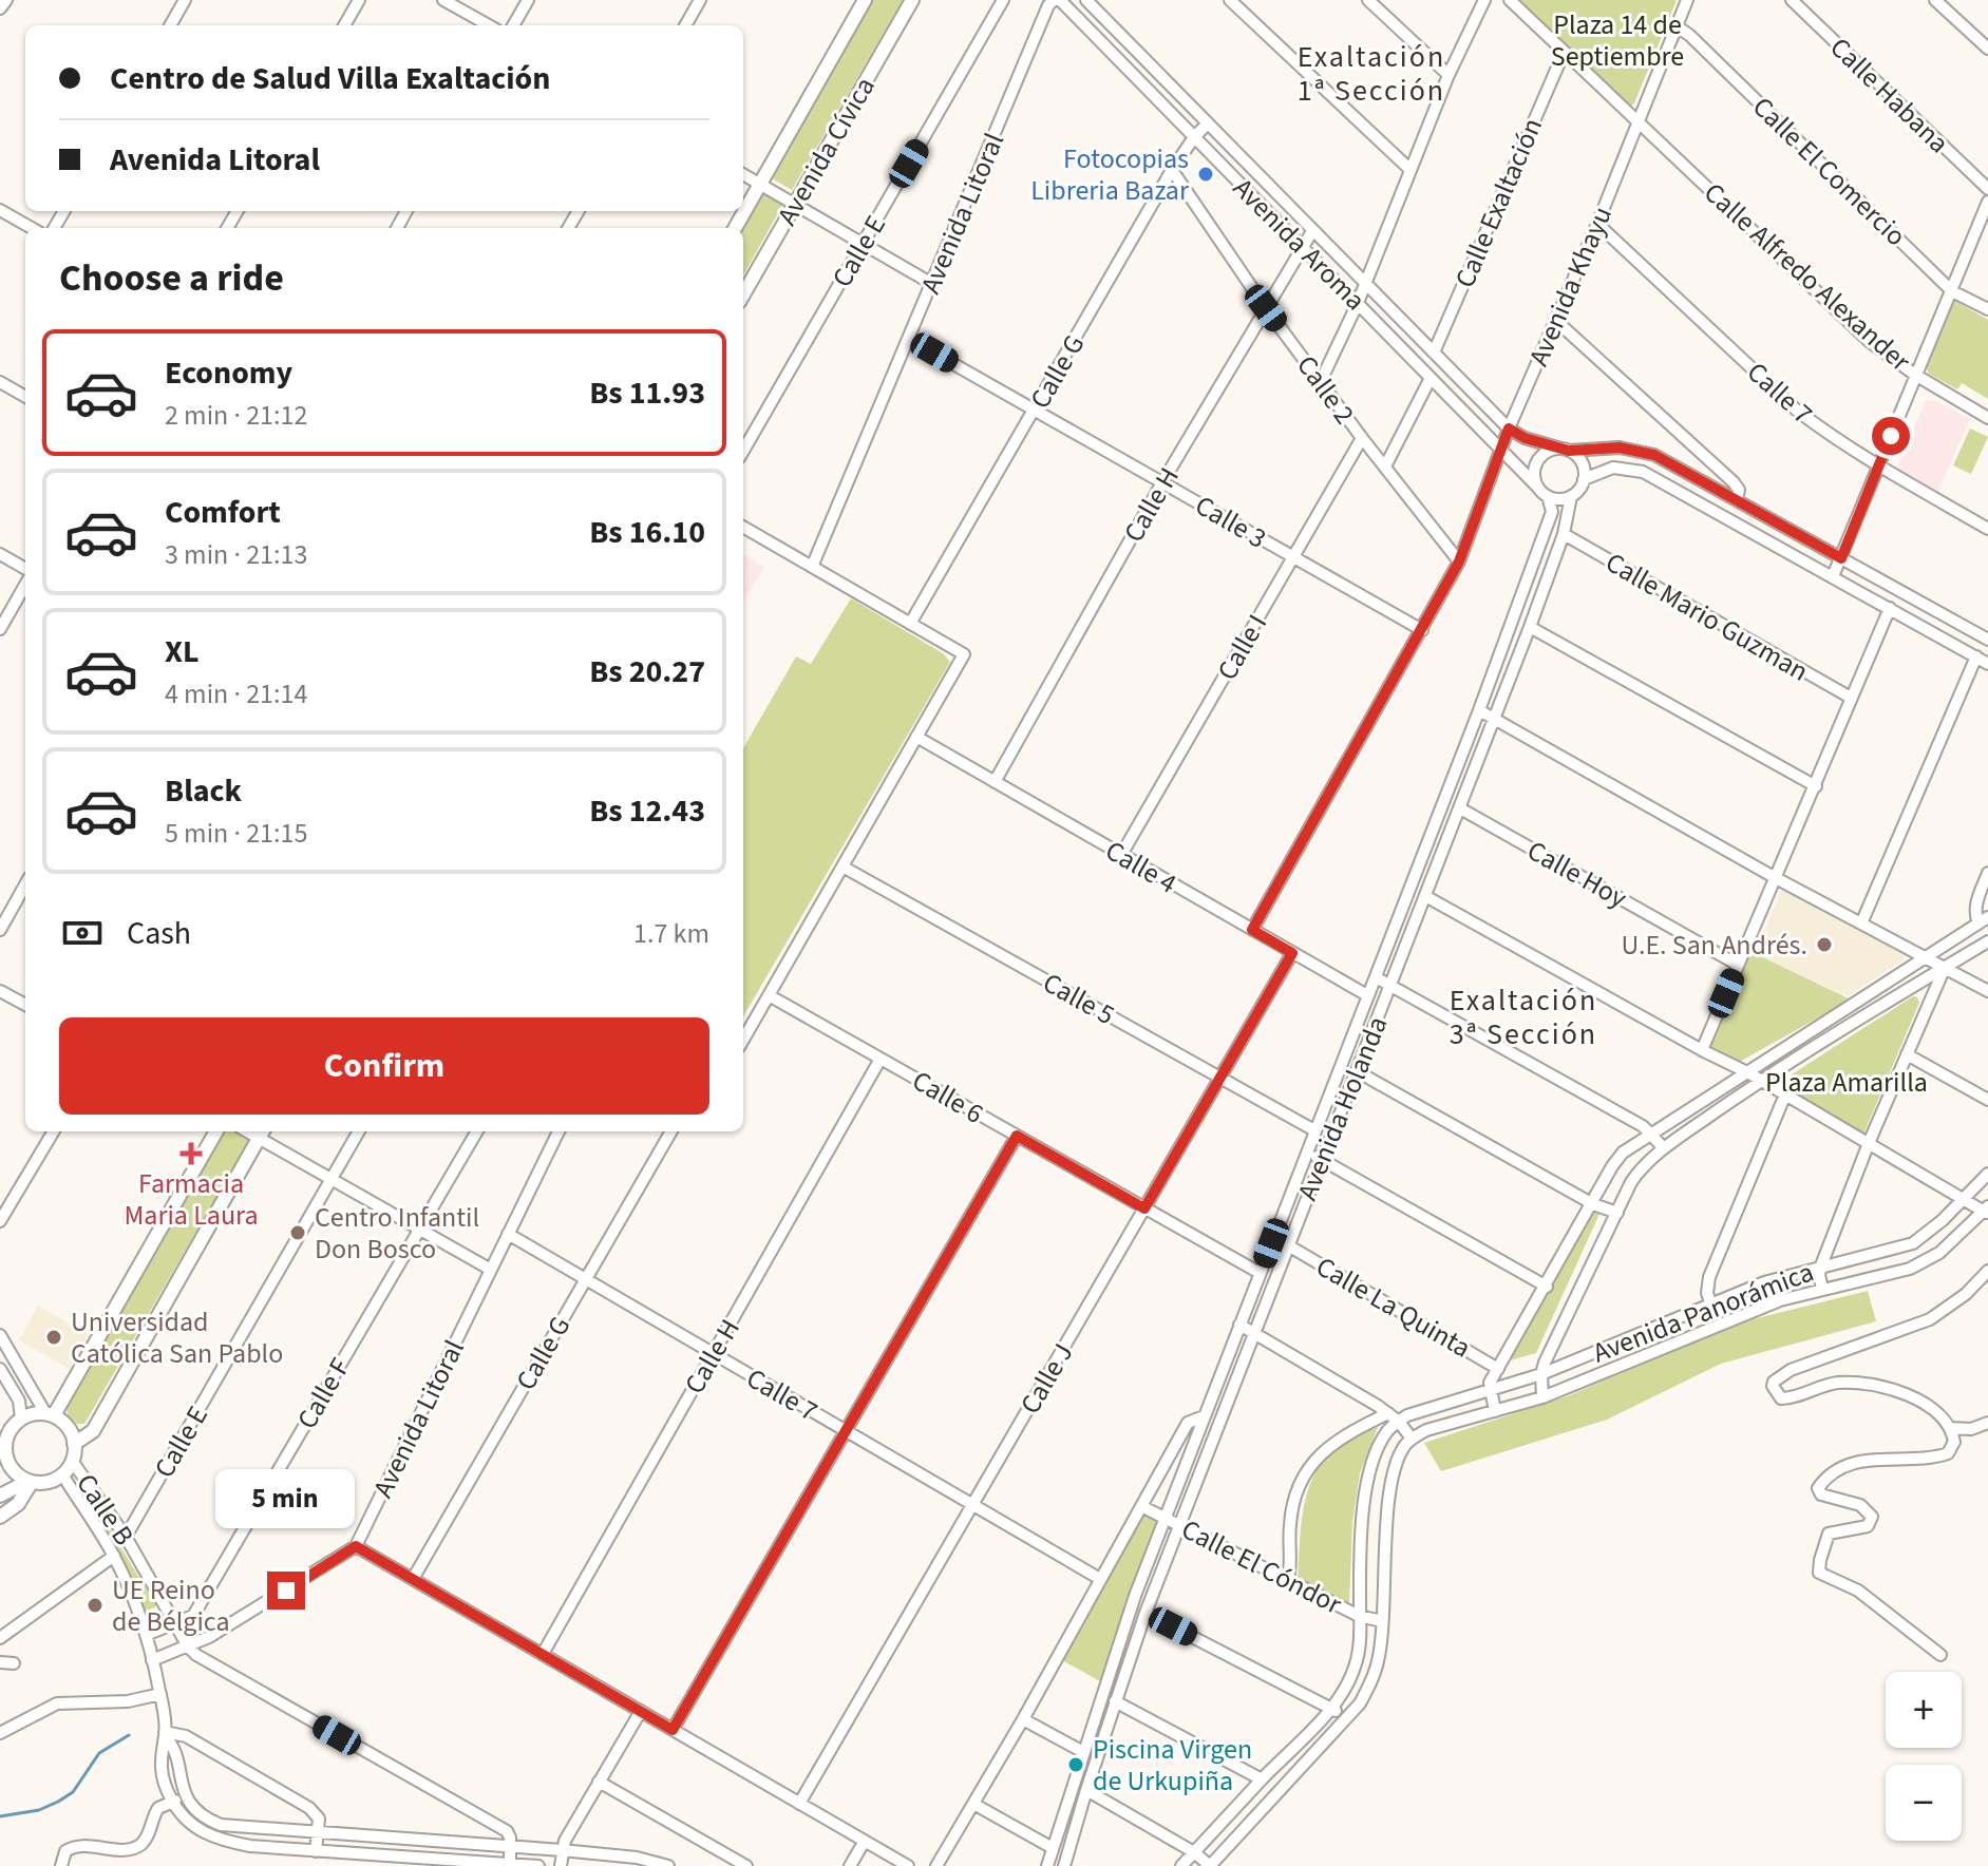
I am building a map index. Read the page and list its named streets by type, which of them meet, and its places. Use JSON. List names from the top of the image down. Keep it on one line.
{"streets":{"main road":["Avenida Cívica"],"street":["Calle Habana","Calle El Comercio","Calle Exaltación","Avenida Litoral","Avenida Aroma","Calle E","Calle Alfredo Alexander","Avenida Khayu","Calle G","Calle 2","Calle 7","Calle H","Calle 3","Calle Mario Guzman","Calle I","Calle 4","Calle Hoy","Calle 5","Calle 6","Avenida Holanda","Calle La Quinta","Avenida Panorámica","Calle J","Calle F","Calle B","Calle El Cóndor"]},"crossings":[["Calle El Comercio","Avenida Khayu"],["Calle Exaltación","Avenida Aroma"],["Calle Exaltación","Calle Alfredo Alexander"],["Avenida Litoral","Calle 7"],["Avenida Litoral","Calle 3"],["Avenida Litoral","Calle B"],["Avenida Aroma","Avenida Khayu"],["Avenida Aroma","Calle G"],["Avenida Aroma","Calle H"],["Avenida Aroma","Avenida Holanda"],["Calle E","Calle B"],["Calle Alfredo Alexander","Avenida Khayu"],["Avenida Khayu","Calle 7"],["Calle G","Calle 2"],["Calle G","Calle 7"],["Calle G","Calle 3"],["Calle 2","Calle H"],["Calle 2","Calle I"],["Calle 7","Calle H"],["Calle 7","Calle J"],["Calle H","Calle 3"],["Calle H","Calle 4"],["Calle H","Calle 6"],["Calle 3","Calle I"],["Calle Mario Guzman","Avenida Holanda"],["Calle I","Calle 4"],["Calle 4","Avenida Holanda"],["Calle 4","Calle J"],["Calle Hoy","Avenida Holanda"],["Calle 5","Avenida Holanda"],["Calle 5","Calle J"],["Calle 6","Avenida Holanda"],["Calle 6","Calle J"],["Avenida Holanda","Calle La Quinta"],["Avenida Holanda","Calle El Cóndor"],["Calle F","Calle B"]],"districts":["Exaltación 1ª Sección","Exaltación 3ª Sección"],"parks":["Plaza 14 de Septiembre","Plaza Amarilla"],"places":{"other":["Fotocopias Libreria Bazar","U.E. San Andrés.","Centro Infantil Don Bosco","Universidad Católica San Pablo","UE Reino de Bélgica","Piscina Virgen de Urkupiña"],"health":["Farmacia Maria Laura"]},"page":{"banner":["Centro de Salud Villa Exaltación","Avenida Litoral"],"heading":"Choose a ride","list":[{"name":"Economy","note":"2 min · 21:12","value":"Bs 11.93"},{"name":"Comfort","note":"3 min · 21:13","value":"Bs 16.10"},{"name":"XL","note":"4 min · 21:14","value":"Bs 20.27"},{"name":"Black","note":"5 min · 21:15","value":"Bs 12.43"}],"pay":["Cash","1.7 km"],"buttons":"Confirm","bubble":"5 min","map_buttons":["+","−"]}}
